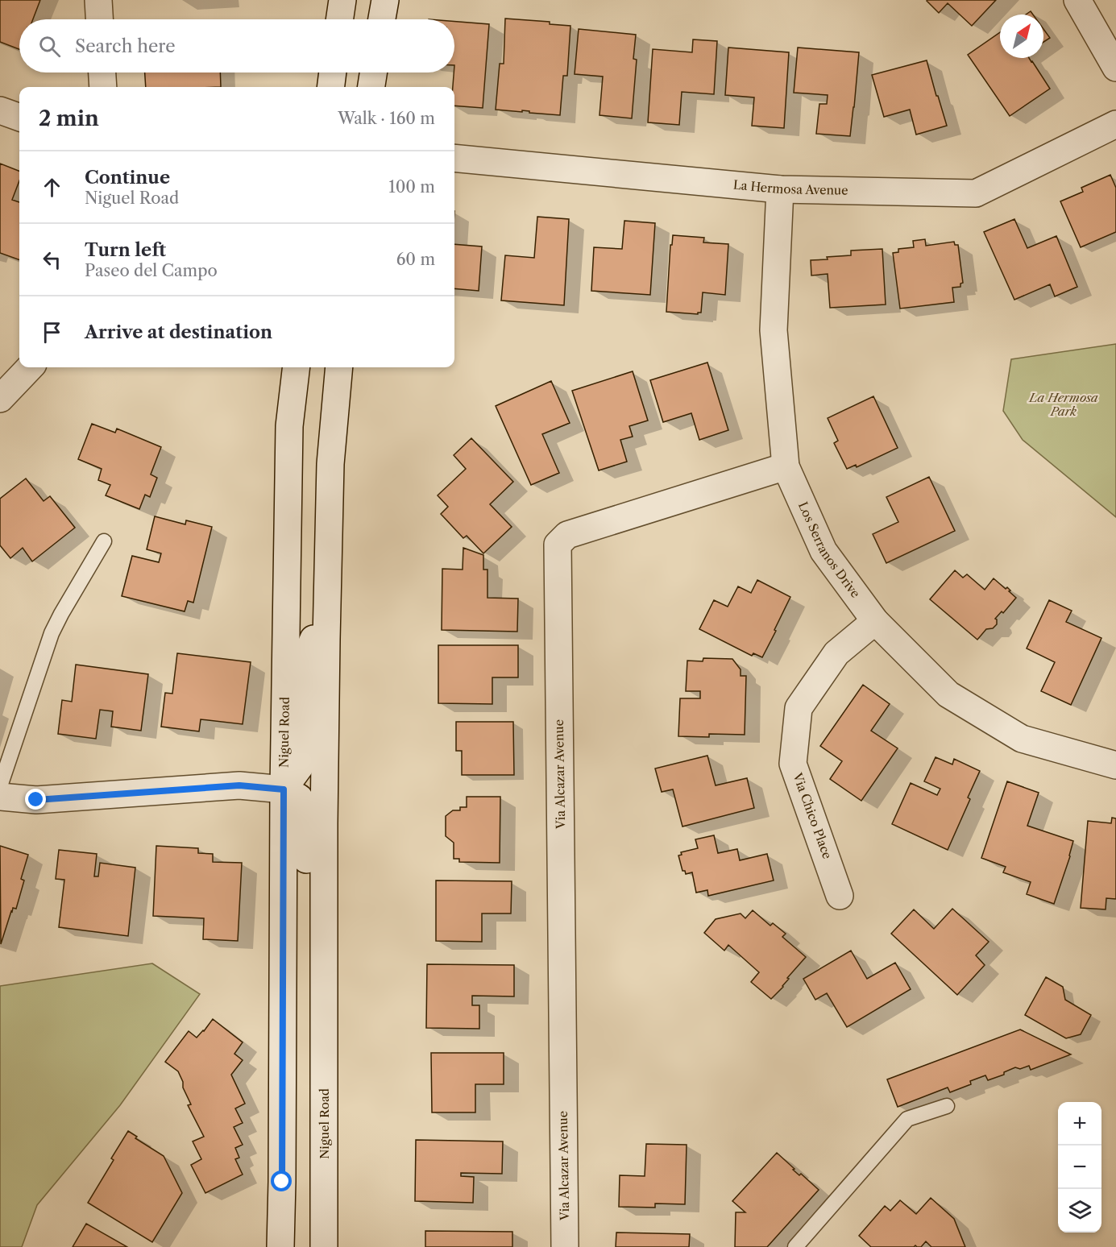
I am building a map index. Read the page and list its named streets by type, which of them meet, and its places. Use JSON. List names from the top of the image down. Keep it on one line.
{"streets":{"street":["La Hermosa Avenue","Los Serranos Drive","Niguel Road","Via Alcazar Avenue","Via Chico Place"]},"crossings":[["La Hermosa Avenue","Los Serranos Drive"],["Los Serranos Drive","Via Alcazar Avenue"],["Los Serranos Drive","Via Chico Place"]],"parks":["La Hermosa Park"],"north":"top right","page":{"search":"Search here","heading":["2 min","Walk · 160 m"],"list":[["Continue","Niguel Road","100 m"],["Turn left","Paseo del Campo","60 m"],"Arrive at destination"],"map_buttons":["+","−"]}}
